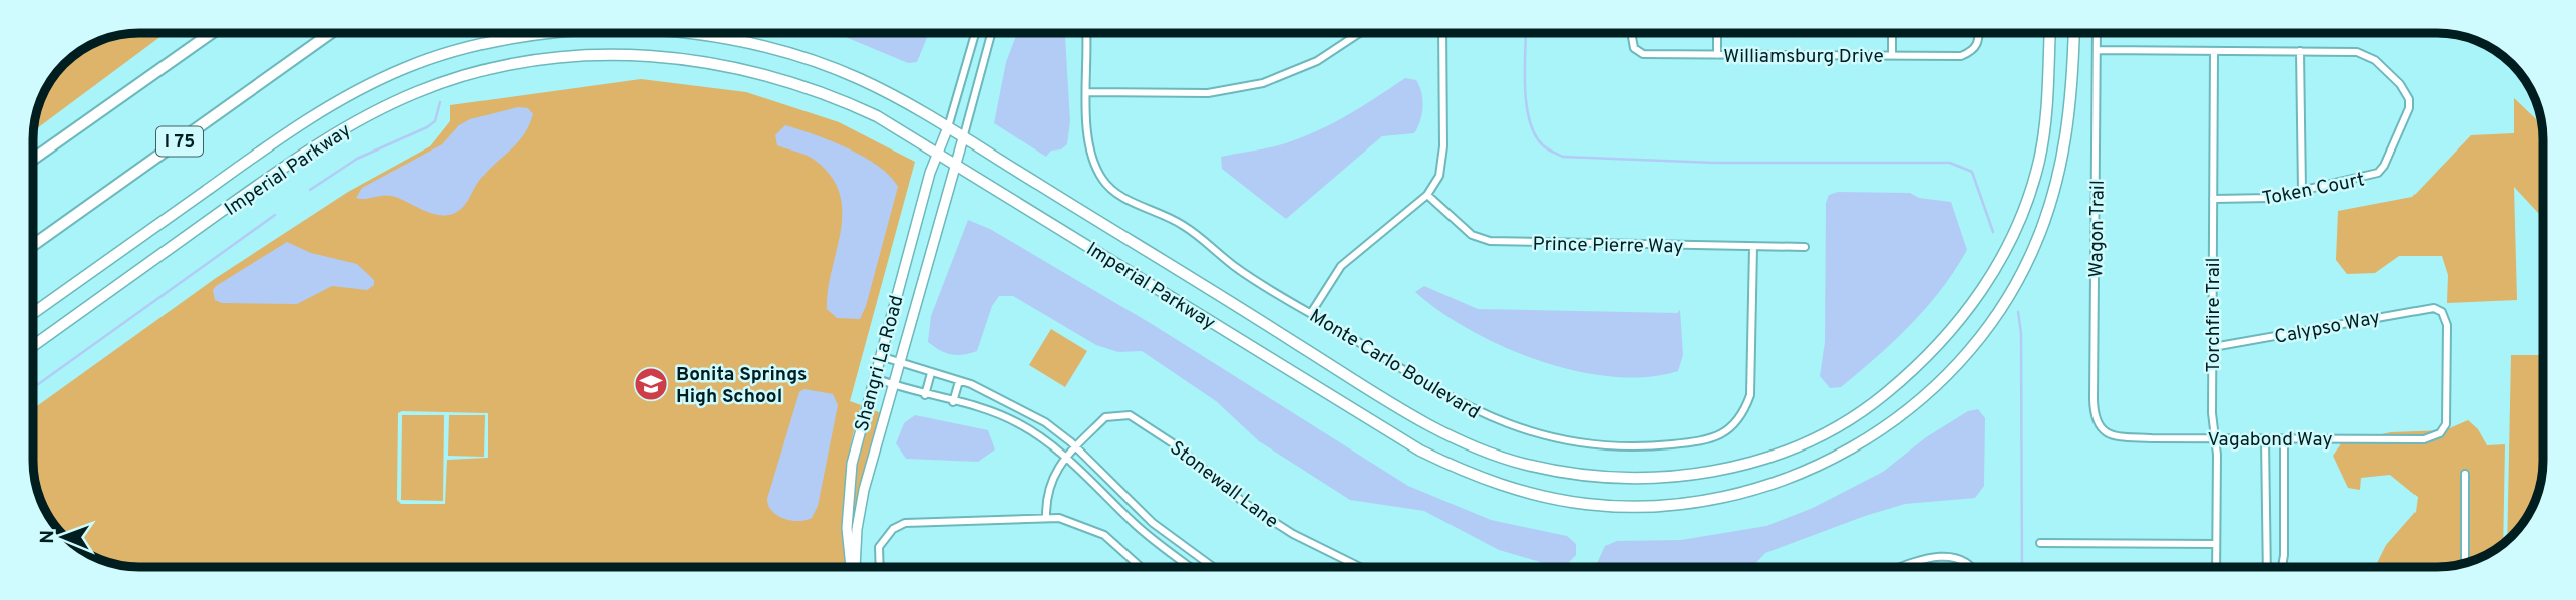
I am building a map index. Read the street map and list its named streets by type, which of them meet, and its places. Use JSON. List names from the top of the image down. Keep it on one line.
{"streets":{"highway":["I 75"],"main road":["Imperial Parkway"],"street":["Williamsburg Drive","Token Court","Wagon Trail","Prince Pierre Way","Torchfire Trail","Calypso Way","Shangri La Road","Monte Carlo Boulevard","Vagabond Way","Stonewall Lane"]},"crossings":[["Imperial Parkway","Shangri La Road"],["Token Court","Wagon Trail"],["Token Court","Torchfire Trail"],["Wagon Trail","Vagabond Way"],["Prince Pierre Way","Monte Carlo Boulevard"],["Torchfire Trail","Calypso Way"],["Torchfire Trail","Vagabond Way"],["Calypso Way","Vagabond Way"]],"places":{"school or university":["Bonita Springs High School"]},"north":"left"}
